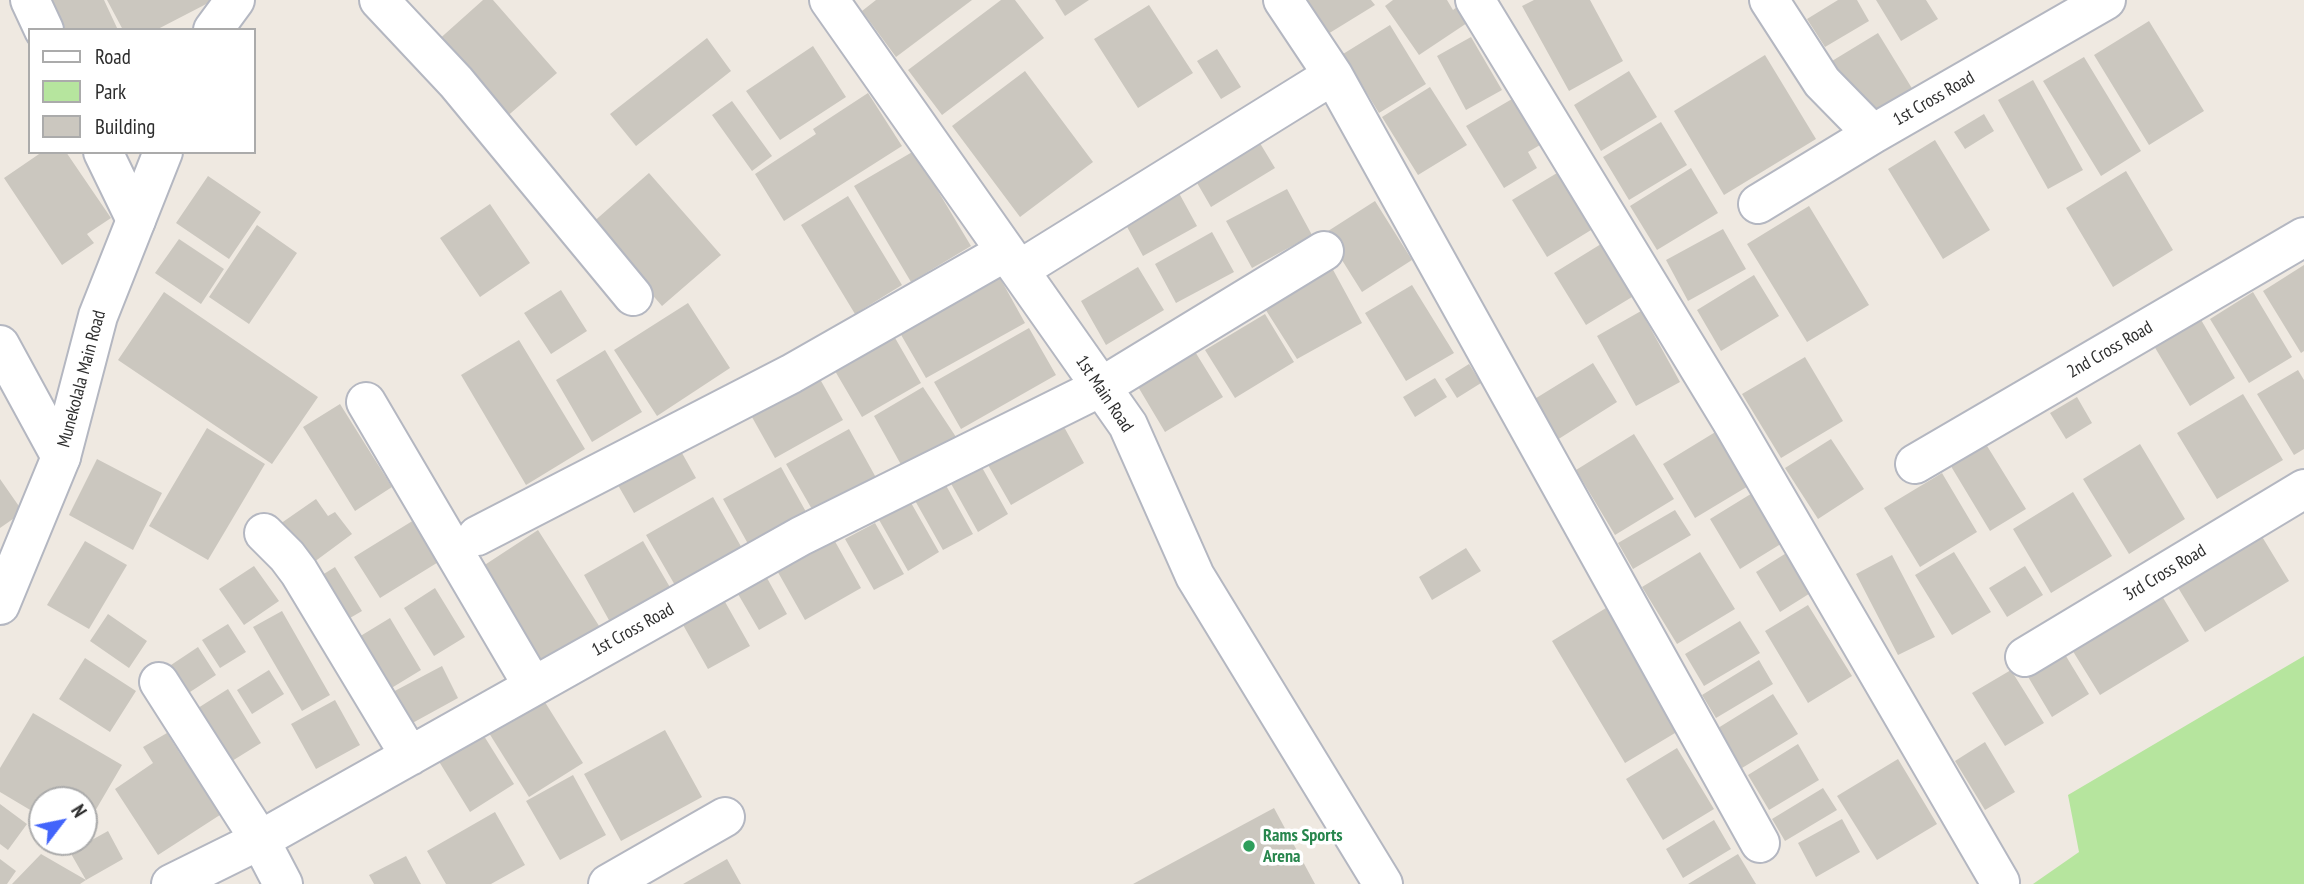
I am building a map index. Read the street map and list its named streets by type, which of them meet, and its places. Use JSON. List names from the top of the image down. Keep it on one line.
{"streets":{"street":["1st Cross Road","2nd Cross Road","Munekolala Main Road","1st Main Road","3rd Cross Road"]},"crossings":[["1st Cross Road","1st Main Road"]],"places":["Rams Sports Arena"],"legend":["Road","Park","Building"],"north":"top right"}
